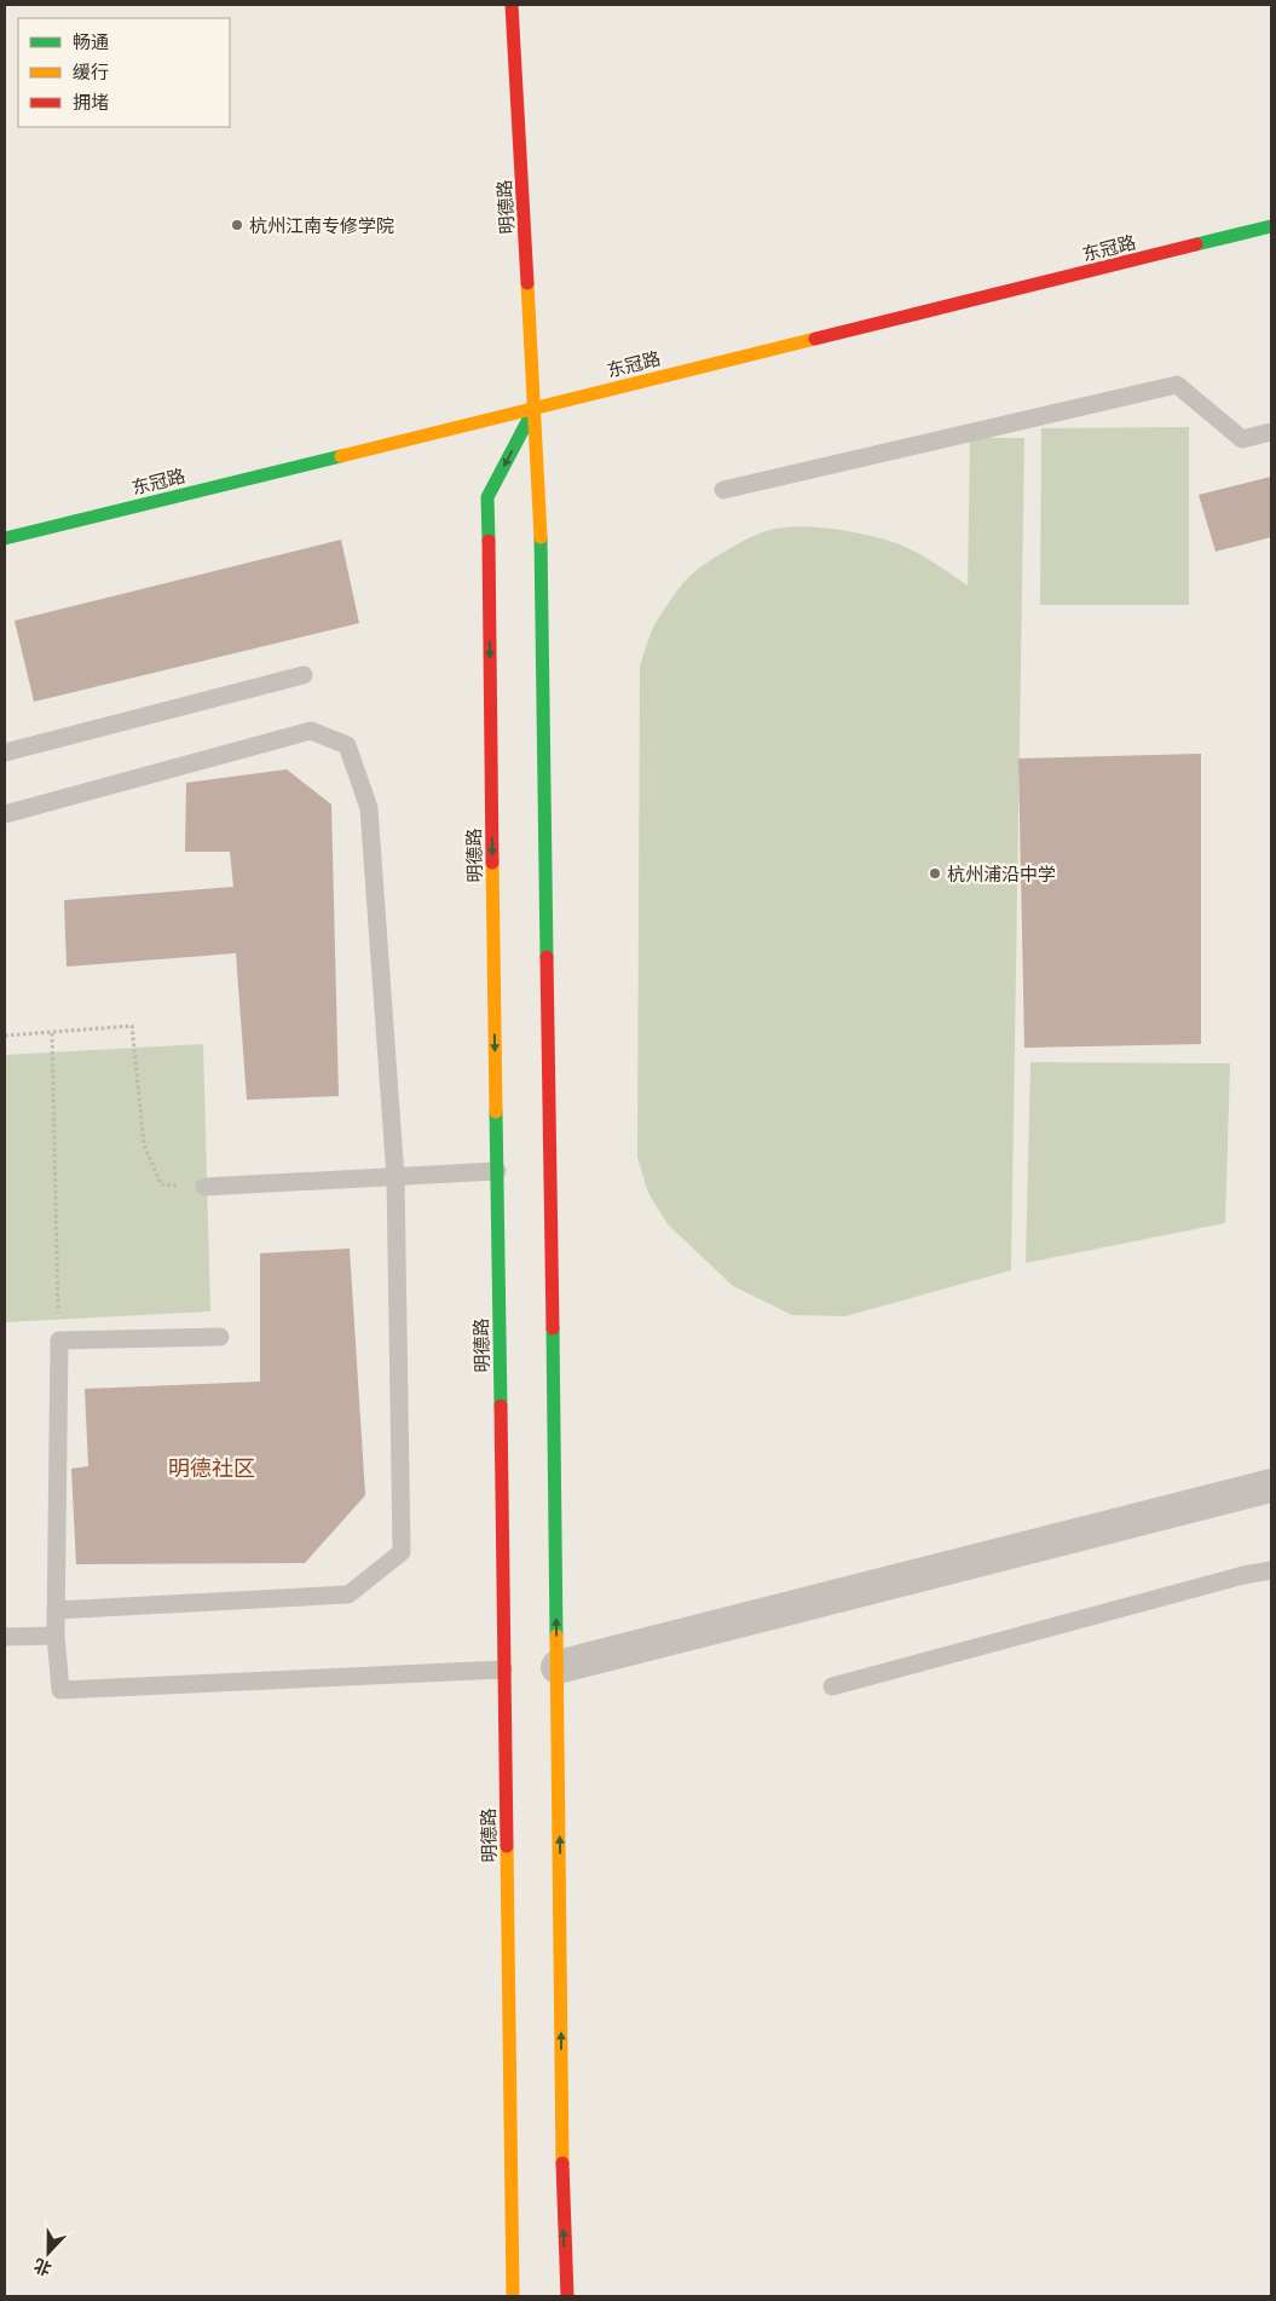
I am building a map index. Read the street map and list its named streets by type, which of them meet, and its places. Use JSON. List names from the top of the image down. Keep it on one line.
{"streets":{"street":["明德路","东冠路"]},"crossings":[["明德路","东冠路"]],"districts":["明德社区"],"places":["杭州江南专修学院","杭州浦沿中学"],"legend":["畅通","缓行","拥堵"],"north":"bottom"}
